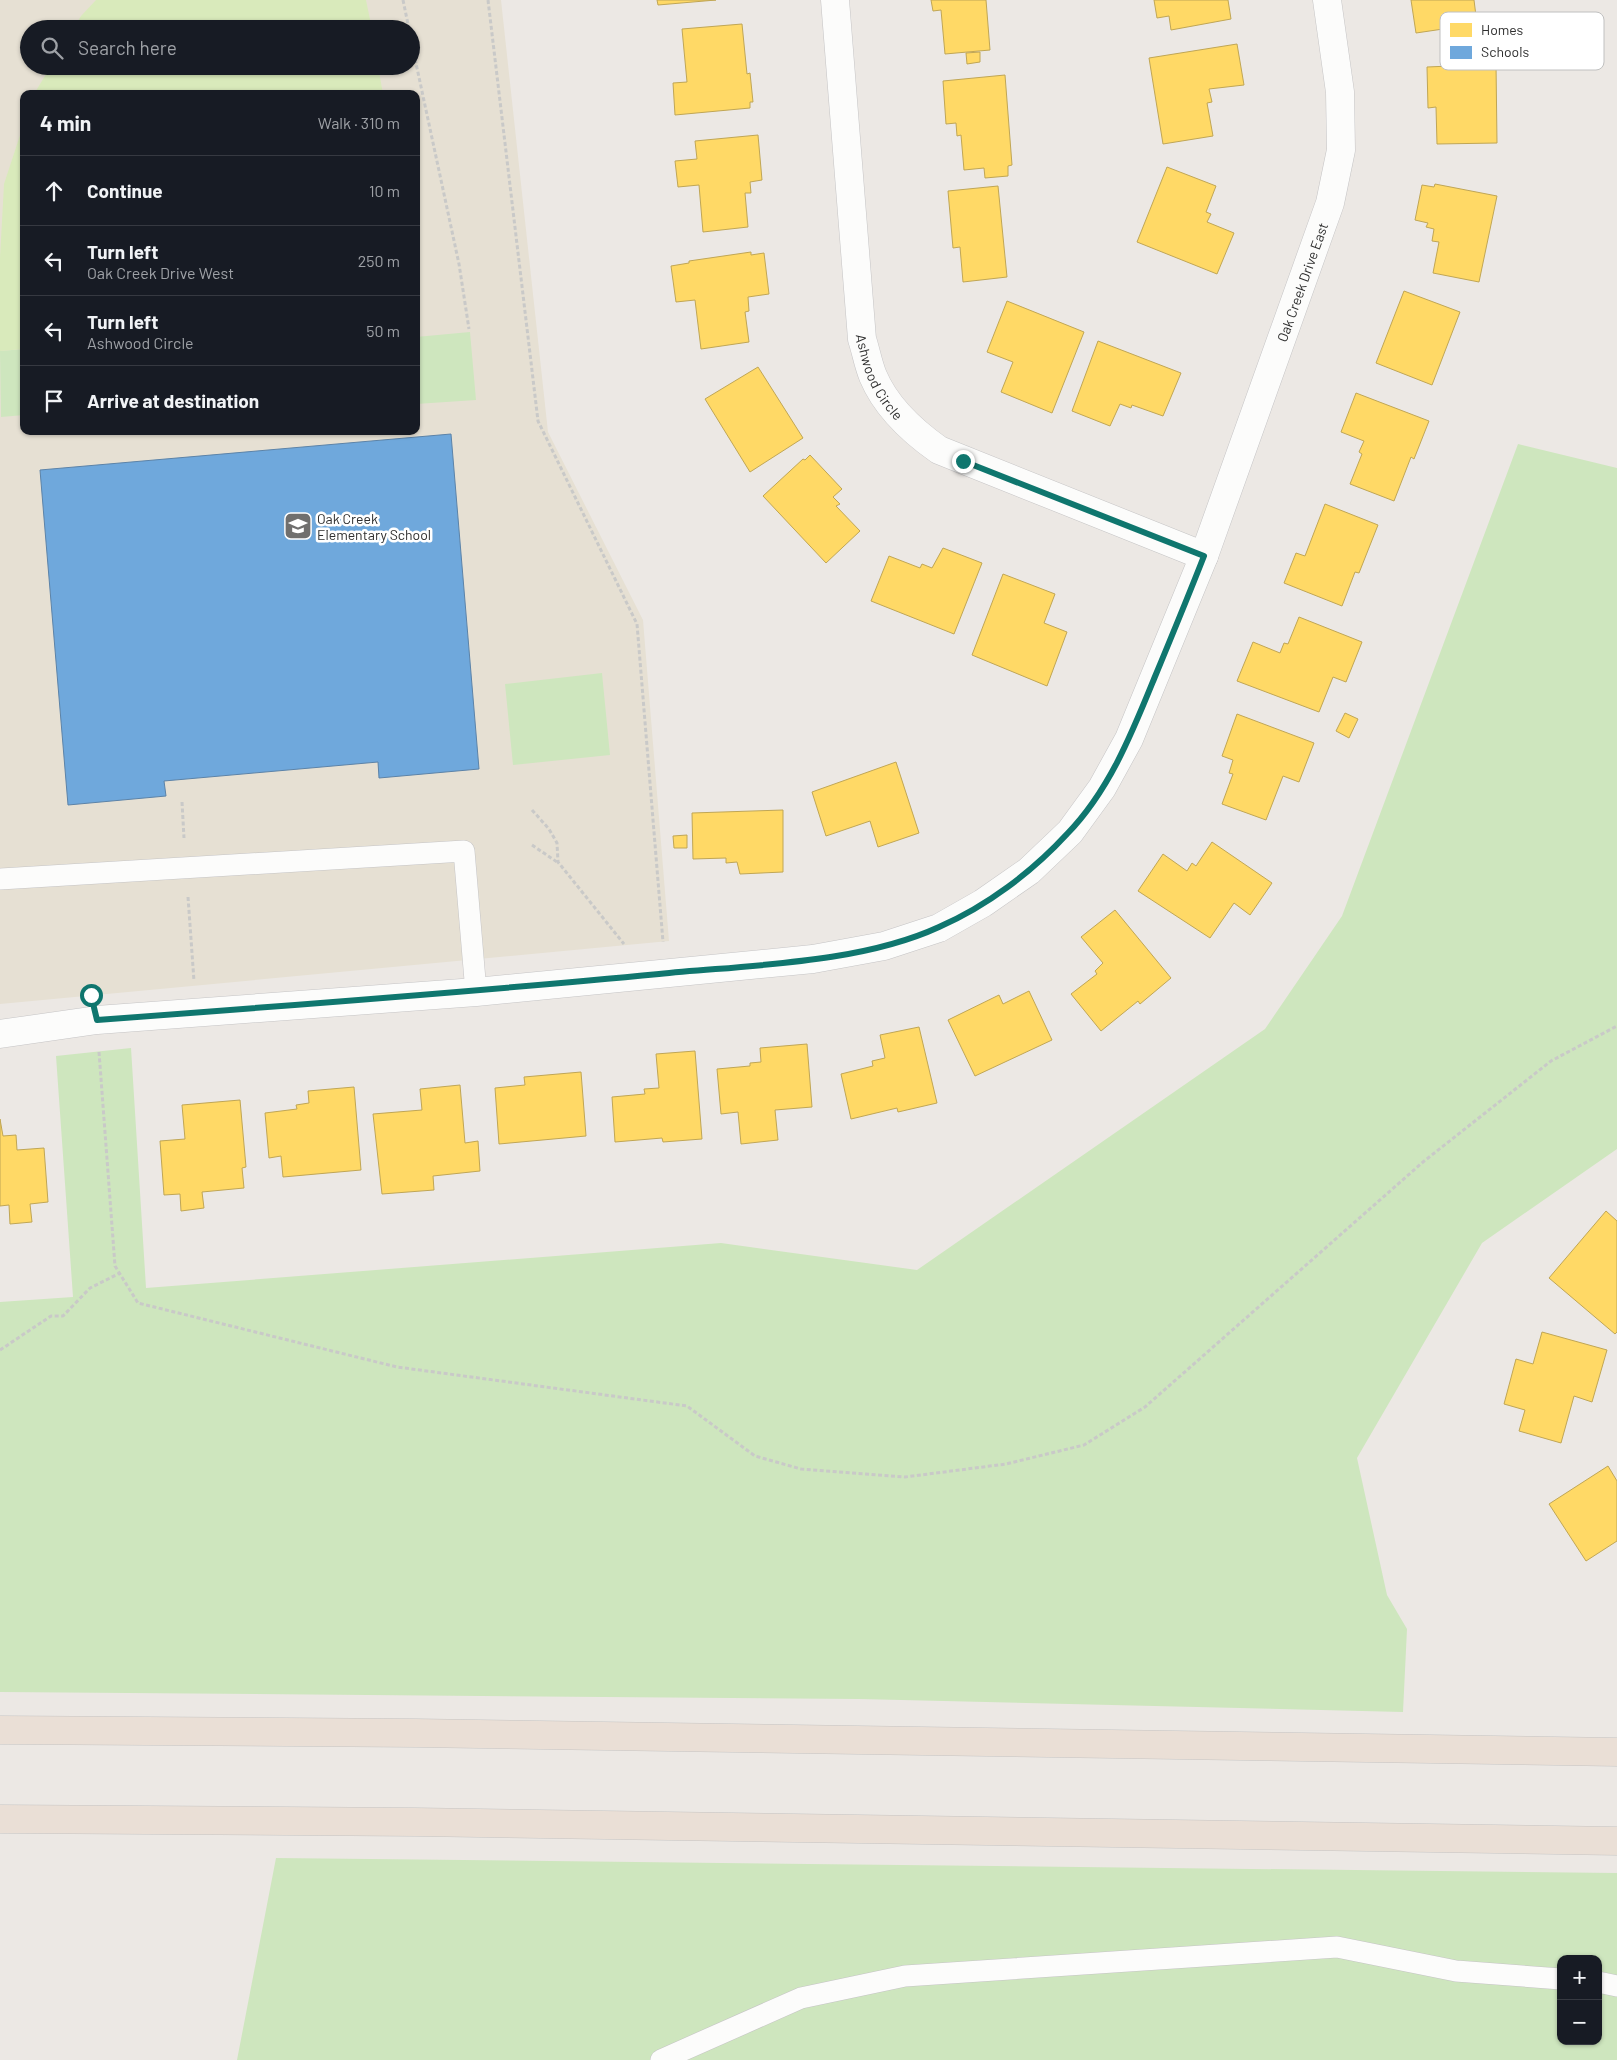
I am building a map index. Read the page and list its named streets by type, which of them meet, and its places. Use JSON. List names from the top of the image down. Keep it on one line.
{"streets":{"street":["Oak Creek Drive East","Ashwood Circle"]},"crossings":[["Oak Creek Drive East","Ashwood Circle"]],"places":{"school or university":["Oak Creek Elementary School"]},"legend":["Homes","Schools"],"page":{"search":"Search here","heading":["4 min","Walk · 310 m"],"list":[["Continue","10 m"],["Turn left","Oak Creek Drive West","250 m"],["Turn left","Ashwood Circle","50 m"],"Arrive at destination"],"map_buttons":["+","−"]}}
